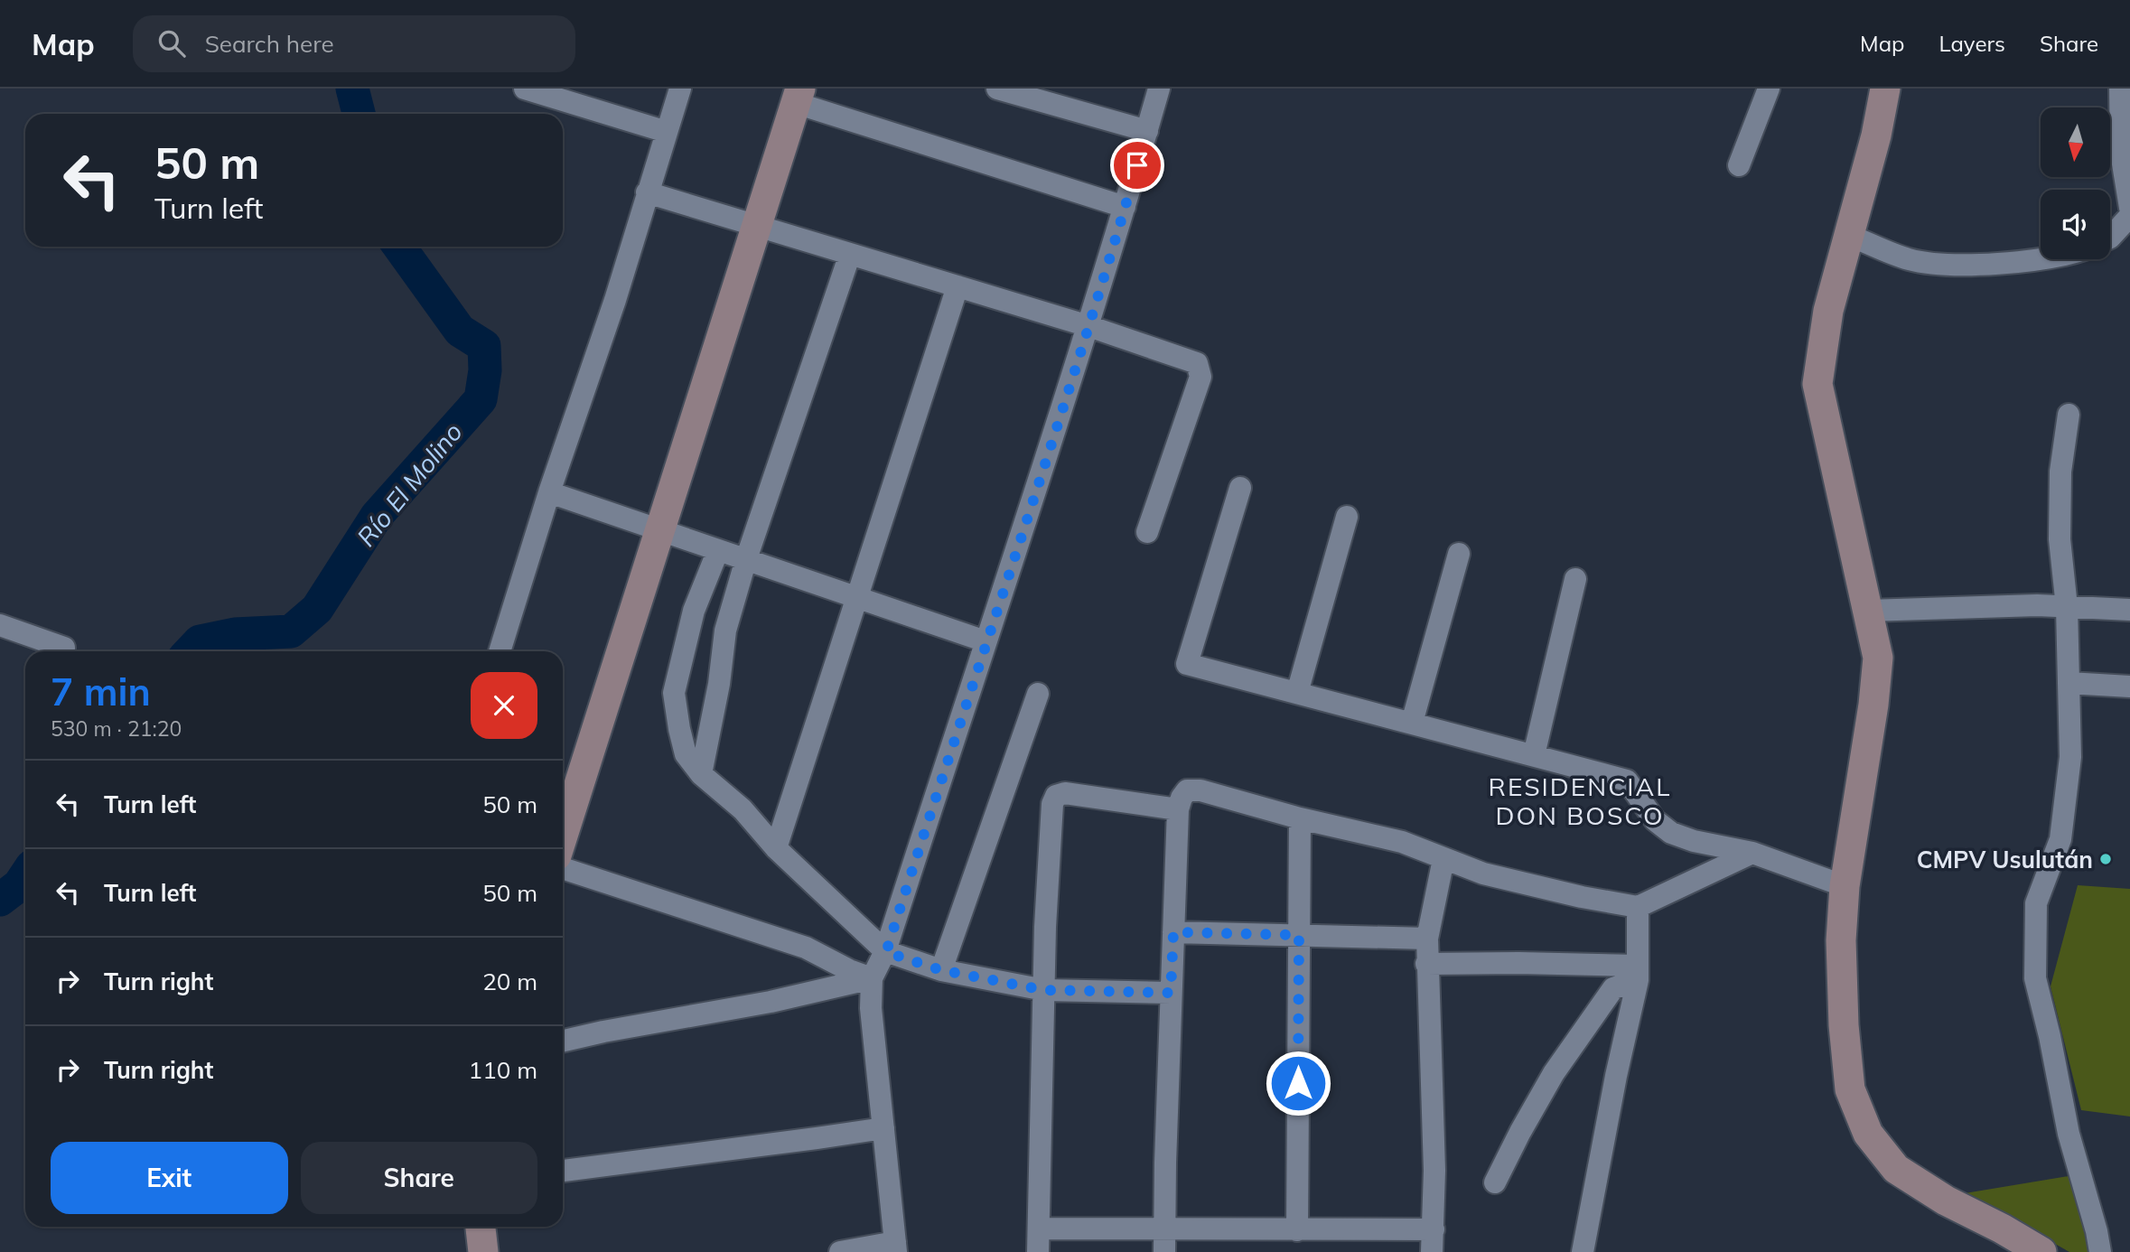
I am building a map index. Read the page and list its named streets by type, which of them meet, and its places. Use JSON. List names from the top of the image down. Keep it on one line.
{"districts":["RESIDENCIAL DON BOSCO"],"water":["Río El Molino"],"places":["CMPV Usulután"],"north":"bottom","page":{"header":"Map","search":"Search here","nav":["Map","Layers","Share"],"turn":["50 m","Turn left"],"heading":["7 min","530 m · 21:20"],"list":[{"name":"Turn left","value":"50 m"},{"name":"Turn left","value":"50 m"},{"name":"Turn right","value":"20 m"},{"name":"Turn right","value":"110 m"}],"buttons":["Exit","Share"]}}
